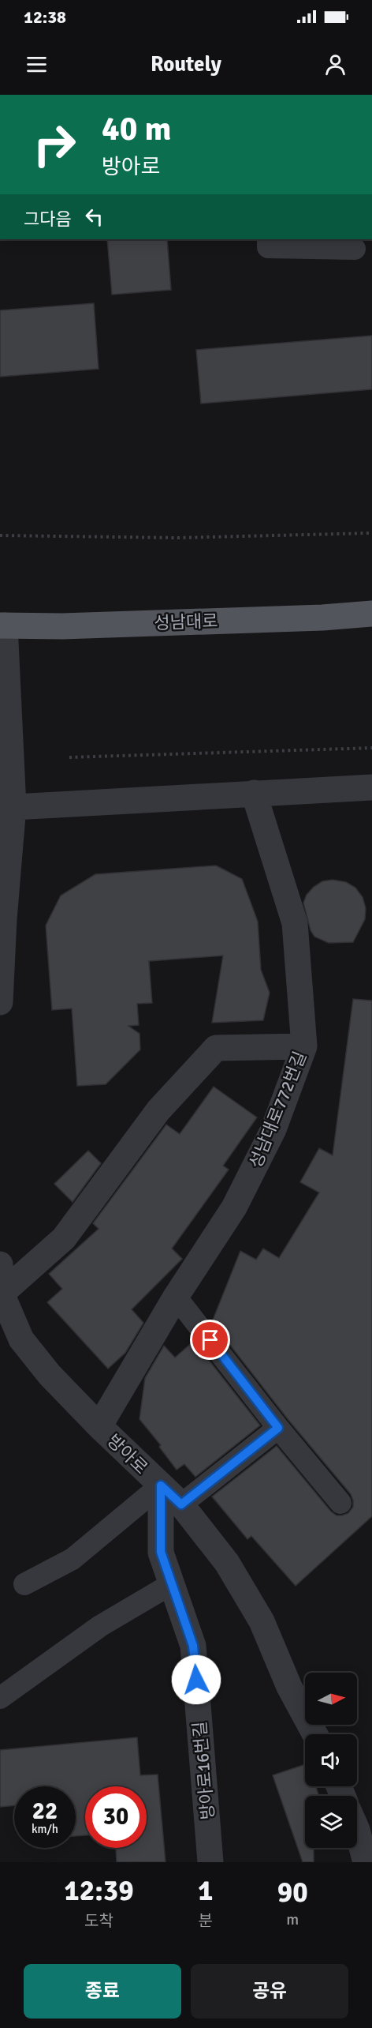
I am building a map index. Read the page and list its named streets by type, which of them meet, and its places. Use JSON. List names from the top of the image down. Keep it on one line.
{"streets":{"main road":["성남대로"],"street":["성남대로772번길","방아로","방아로16번길"]},"crossings":[["성남대로772번길","방아로"],["방아로","방아로16번길"]],"north":"right","page":{"status":"12:38","header":"Routely","turn":["40 m","방아로"],"then":"그다음","speed":"22 km/h","limit":"30","eta":["12:39","도착","1","분","90","m"],"buttons":["종료","공유"]}}
